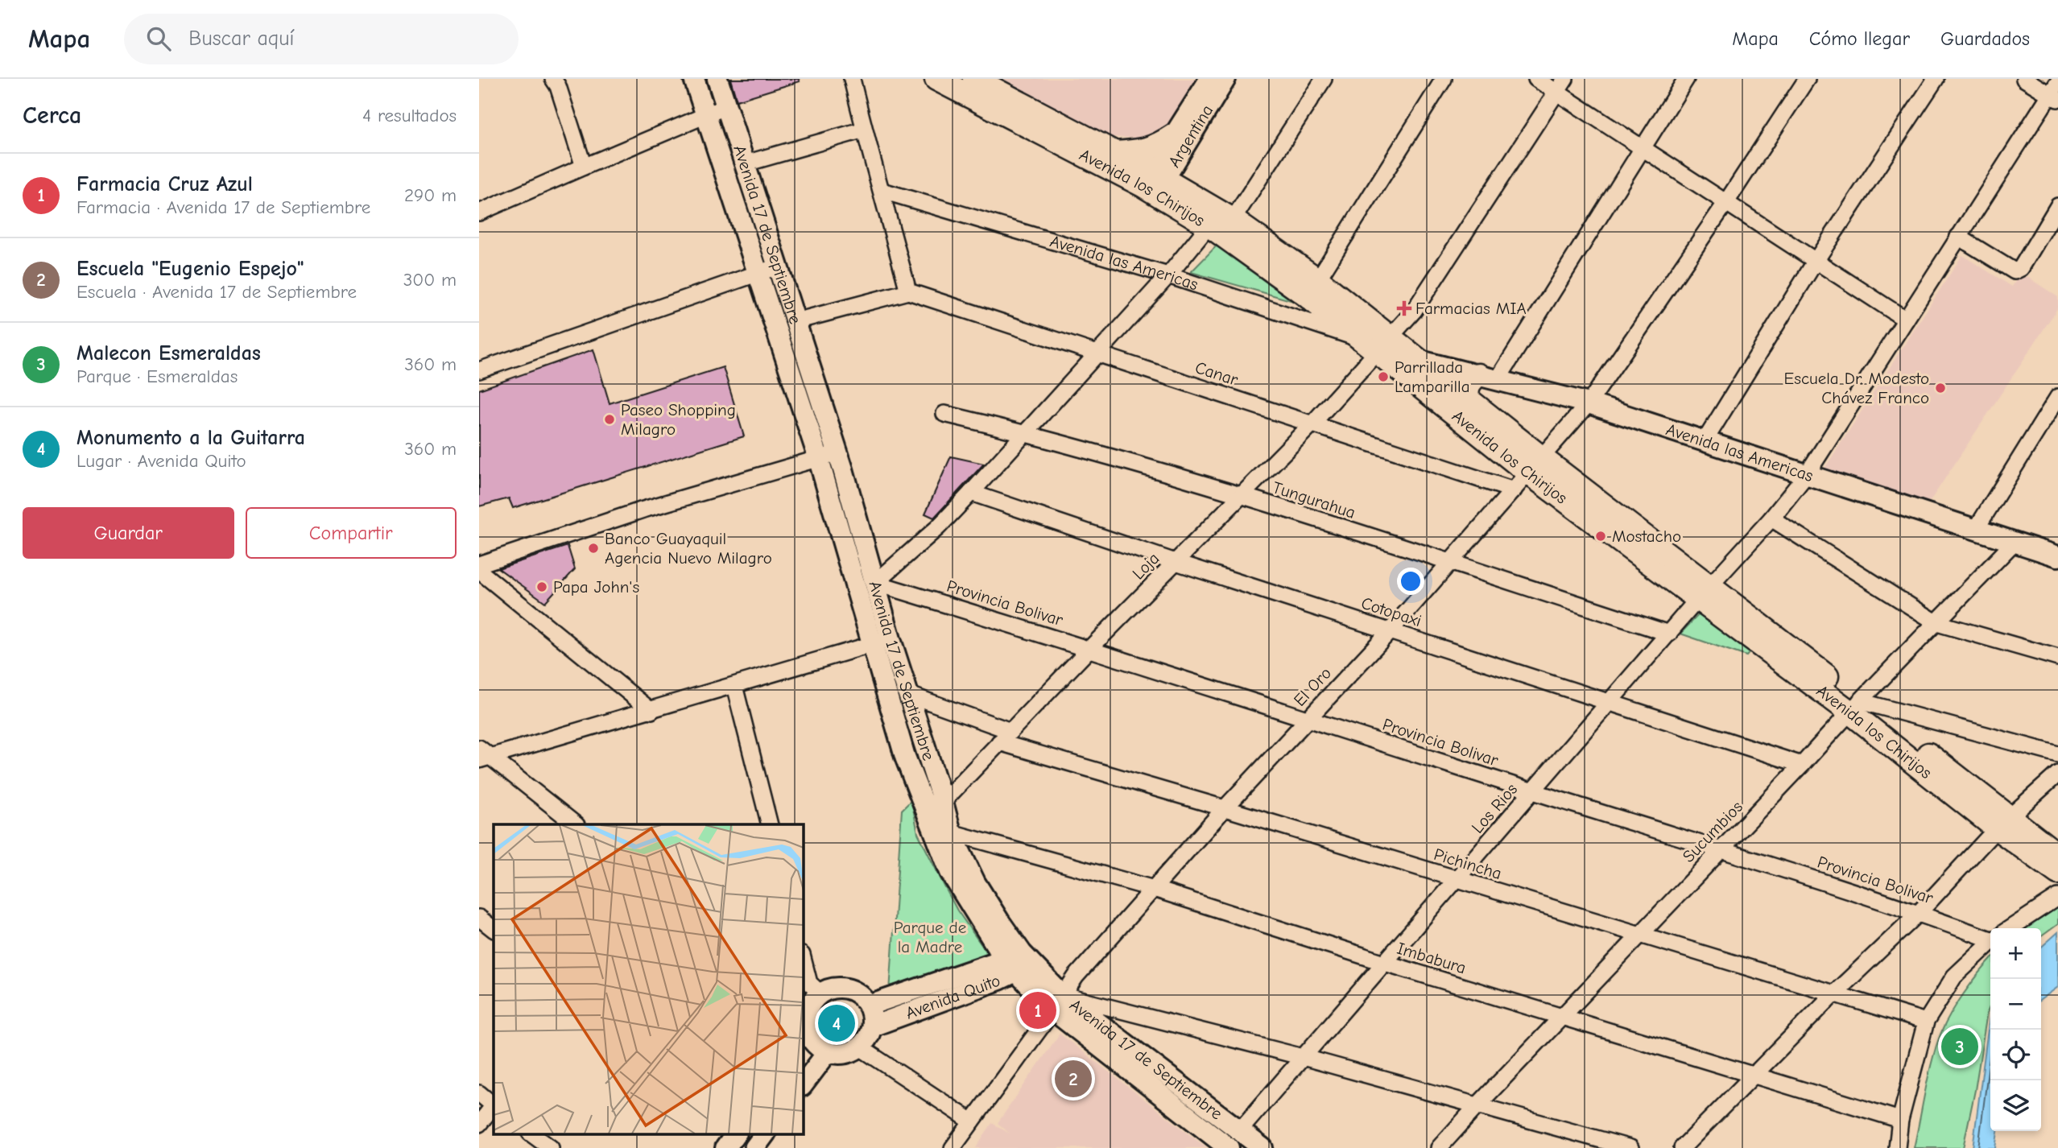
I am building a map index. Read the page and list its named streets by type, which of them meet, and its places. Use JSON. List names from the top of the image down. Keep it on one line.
{"streets":{"main road":["Avenida los Chirijos"],"street":["Argentina","Avenida 17 de Septiembre","Avenida las Americas","Canar","Tungurahua","Loja","Provincia Bolivar","Cotopaxi","El Oro","Los Rios","Sucumbios","Pichincha","Imbabura","Avenida Quito"]},"crossings":[["Argentina","Avenida los Chirijos"],["Avenida los Chirijos","Avenida las Americas"],["Avenida los Chirijos","Loja"],["Avenida los Chirijos","El Oro"],["Avenida los Chirijos","Los Rios"],["Avenida los Chirijos","Sucumbios"],["Avenida 17 de Septiembre","Loja"],["Avenida 17 de Septiembre","Provincia Bolivar"],["Avenida 17 de Septiembre","El Oro"],["Avenida 17 de Septiembre","Los Rios"],["Avenida 17 de Septiembre","Imbabura"],["Avenida 17 de Septiembre","Avenida Quito"],["Avenida las Americas","Loja"],["Avenida las Americas","El Oro"],["Avenida las Americas","Los Rios"],["Avenida las Americas","Sucumbios"],["Canar","Loja"],["Canar","El Oro"],["Tungurahua","Loja"],["Tungurahua","El Oro"],["Tungurahua","Los Rios"],["Loja","Provincia Bolivar"],["Loja","Cotopaxi"],["Loja","Pichincha"],["Provincia Bolivar","El Oro"],["Provincia Bolivar","Los Rios"],["Provincia Bolivar","Sucumbios"],["Cotopaxi","El Oro"],["Cotopaxi","Los Rios"],["Cotopaxi","Sucumbios"],["El Oro","Pichincha"],["El Oro","Imbabura"],["Los Rios","Pichincha"],["Los Rios","Imbabura"],["Sucumbios","Pichincha"],["Sucumbios","Imbabura"]],"parks":["Parque de la Madre"],"places":{"health":["Farmacias MIA"],"other":["Parrillada Lamparilla","Escuela Dr. Modesto Chávez Franco","Paseo Shopping Milagro","Mostacho","Banco Guayaquil Agencia Nuevo Milagro","Papa John's"]},"page":{"header":"Mapa","search":"Buscar aquí","nav":["Mapa","Cómo llegar","Guardados"],"heading":["Cerca","4 resultados"],"list":[{"mark":"1","name":"Farmacia Cruz Azul","note":"Farmacia · Avenida 17 de Septiembre","value":"290 m"},{"mark":"2","name":"Escuela \"Eugenio Espejo\"","note":"Escuela · Avenida 17 de Septiembre","value":"300 m"},{"mark":"3","name":"Malecon Esmeraldas","note":"Parque · Esmeraldas","value":"360 m"},{"mark":"4","name":"Monumento a la Guitarra","note":"Lugar · Avenida Quito","value":"360 m"}],"buttons":["Guardar","Compartir"],"map_buttons":["+","−"],"pins":["1","4","3","2"]}}
